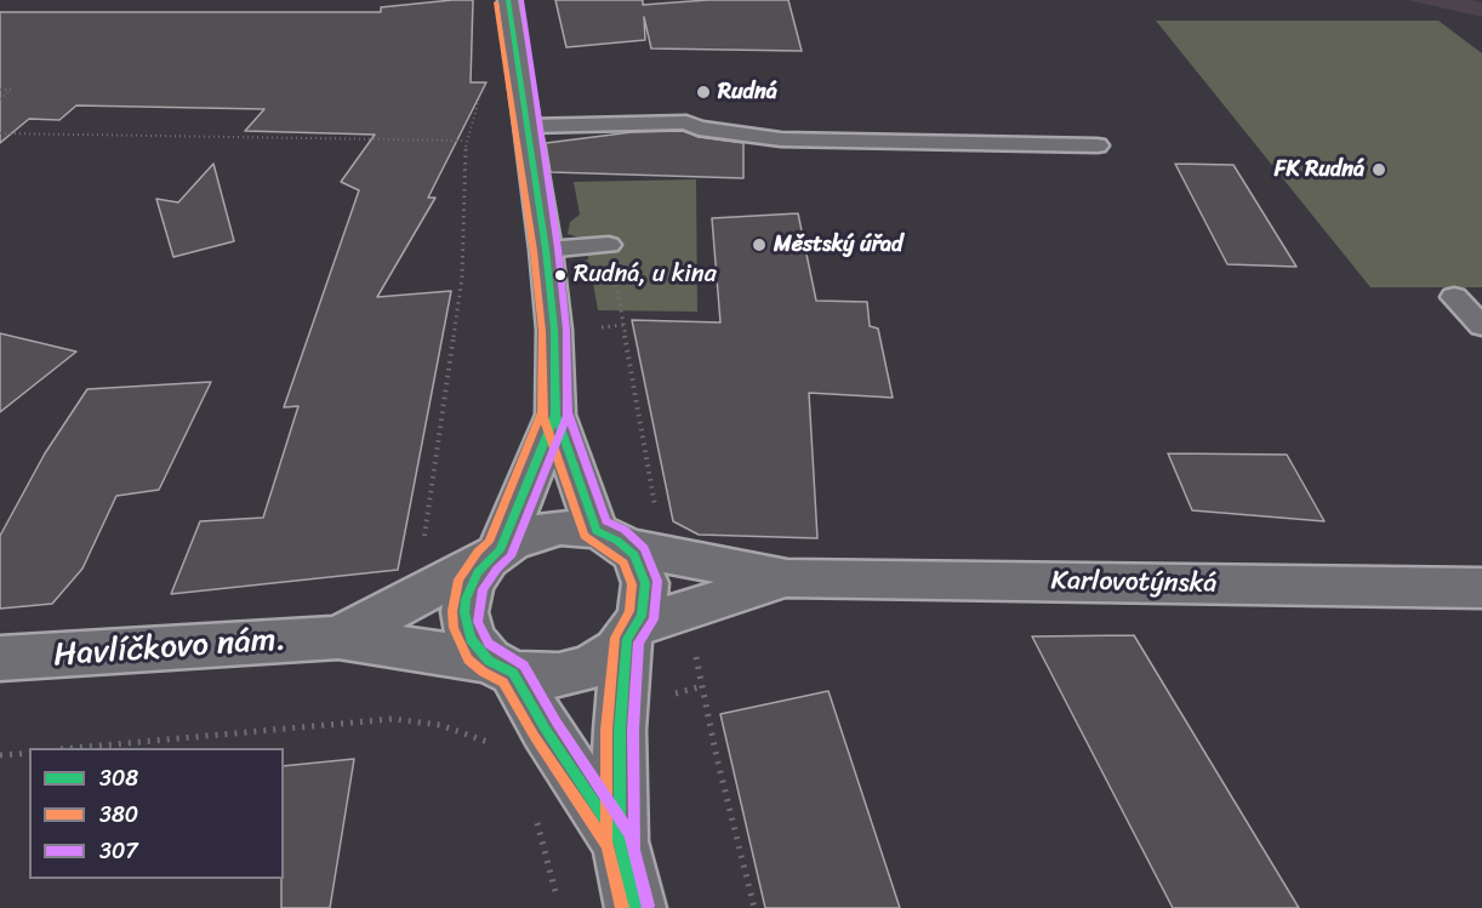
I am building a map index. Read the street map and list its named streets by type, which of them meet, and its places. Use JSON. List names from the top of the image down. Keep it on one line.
{"streets":{"main road":["Karlovotýnská","Havlíčkovo nám."]},"places":["Rudná","FK Rudná","Městský úřad","Rudná, u kina"],"lines":["transit line 308","transit line 307","transit line 380"],"legend":["308","380","307"]}
